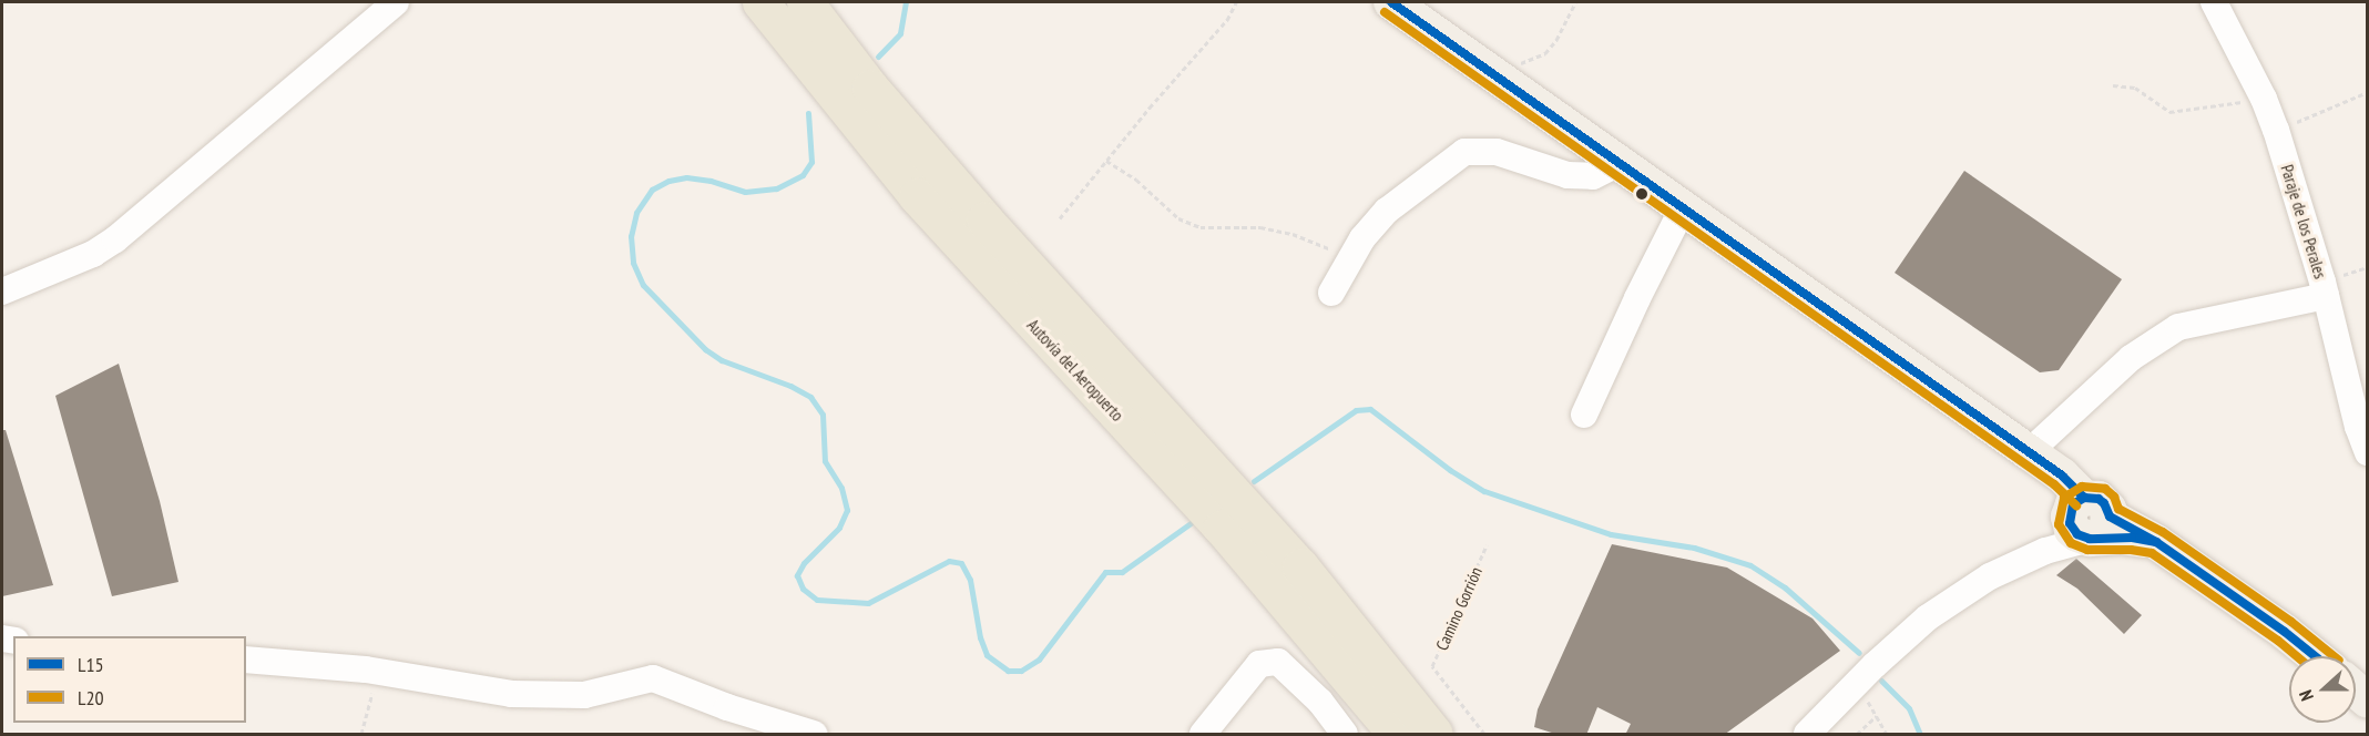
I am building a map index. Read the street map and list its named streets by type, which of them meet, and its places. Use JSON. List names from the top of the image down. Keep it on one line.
{"streets":{"highway":["Autovía del Aeropuerto"],"street":["Paraje de los Perales"],"path":["Camino Gorrión"]},"lines":["transit line L15","transit line L20"],"legend":["L15","L20"],"north":"left"}
